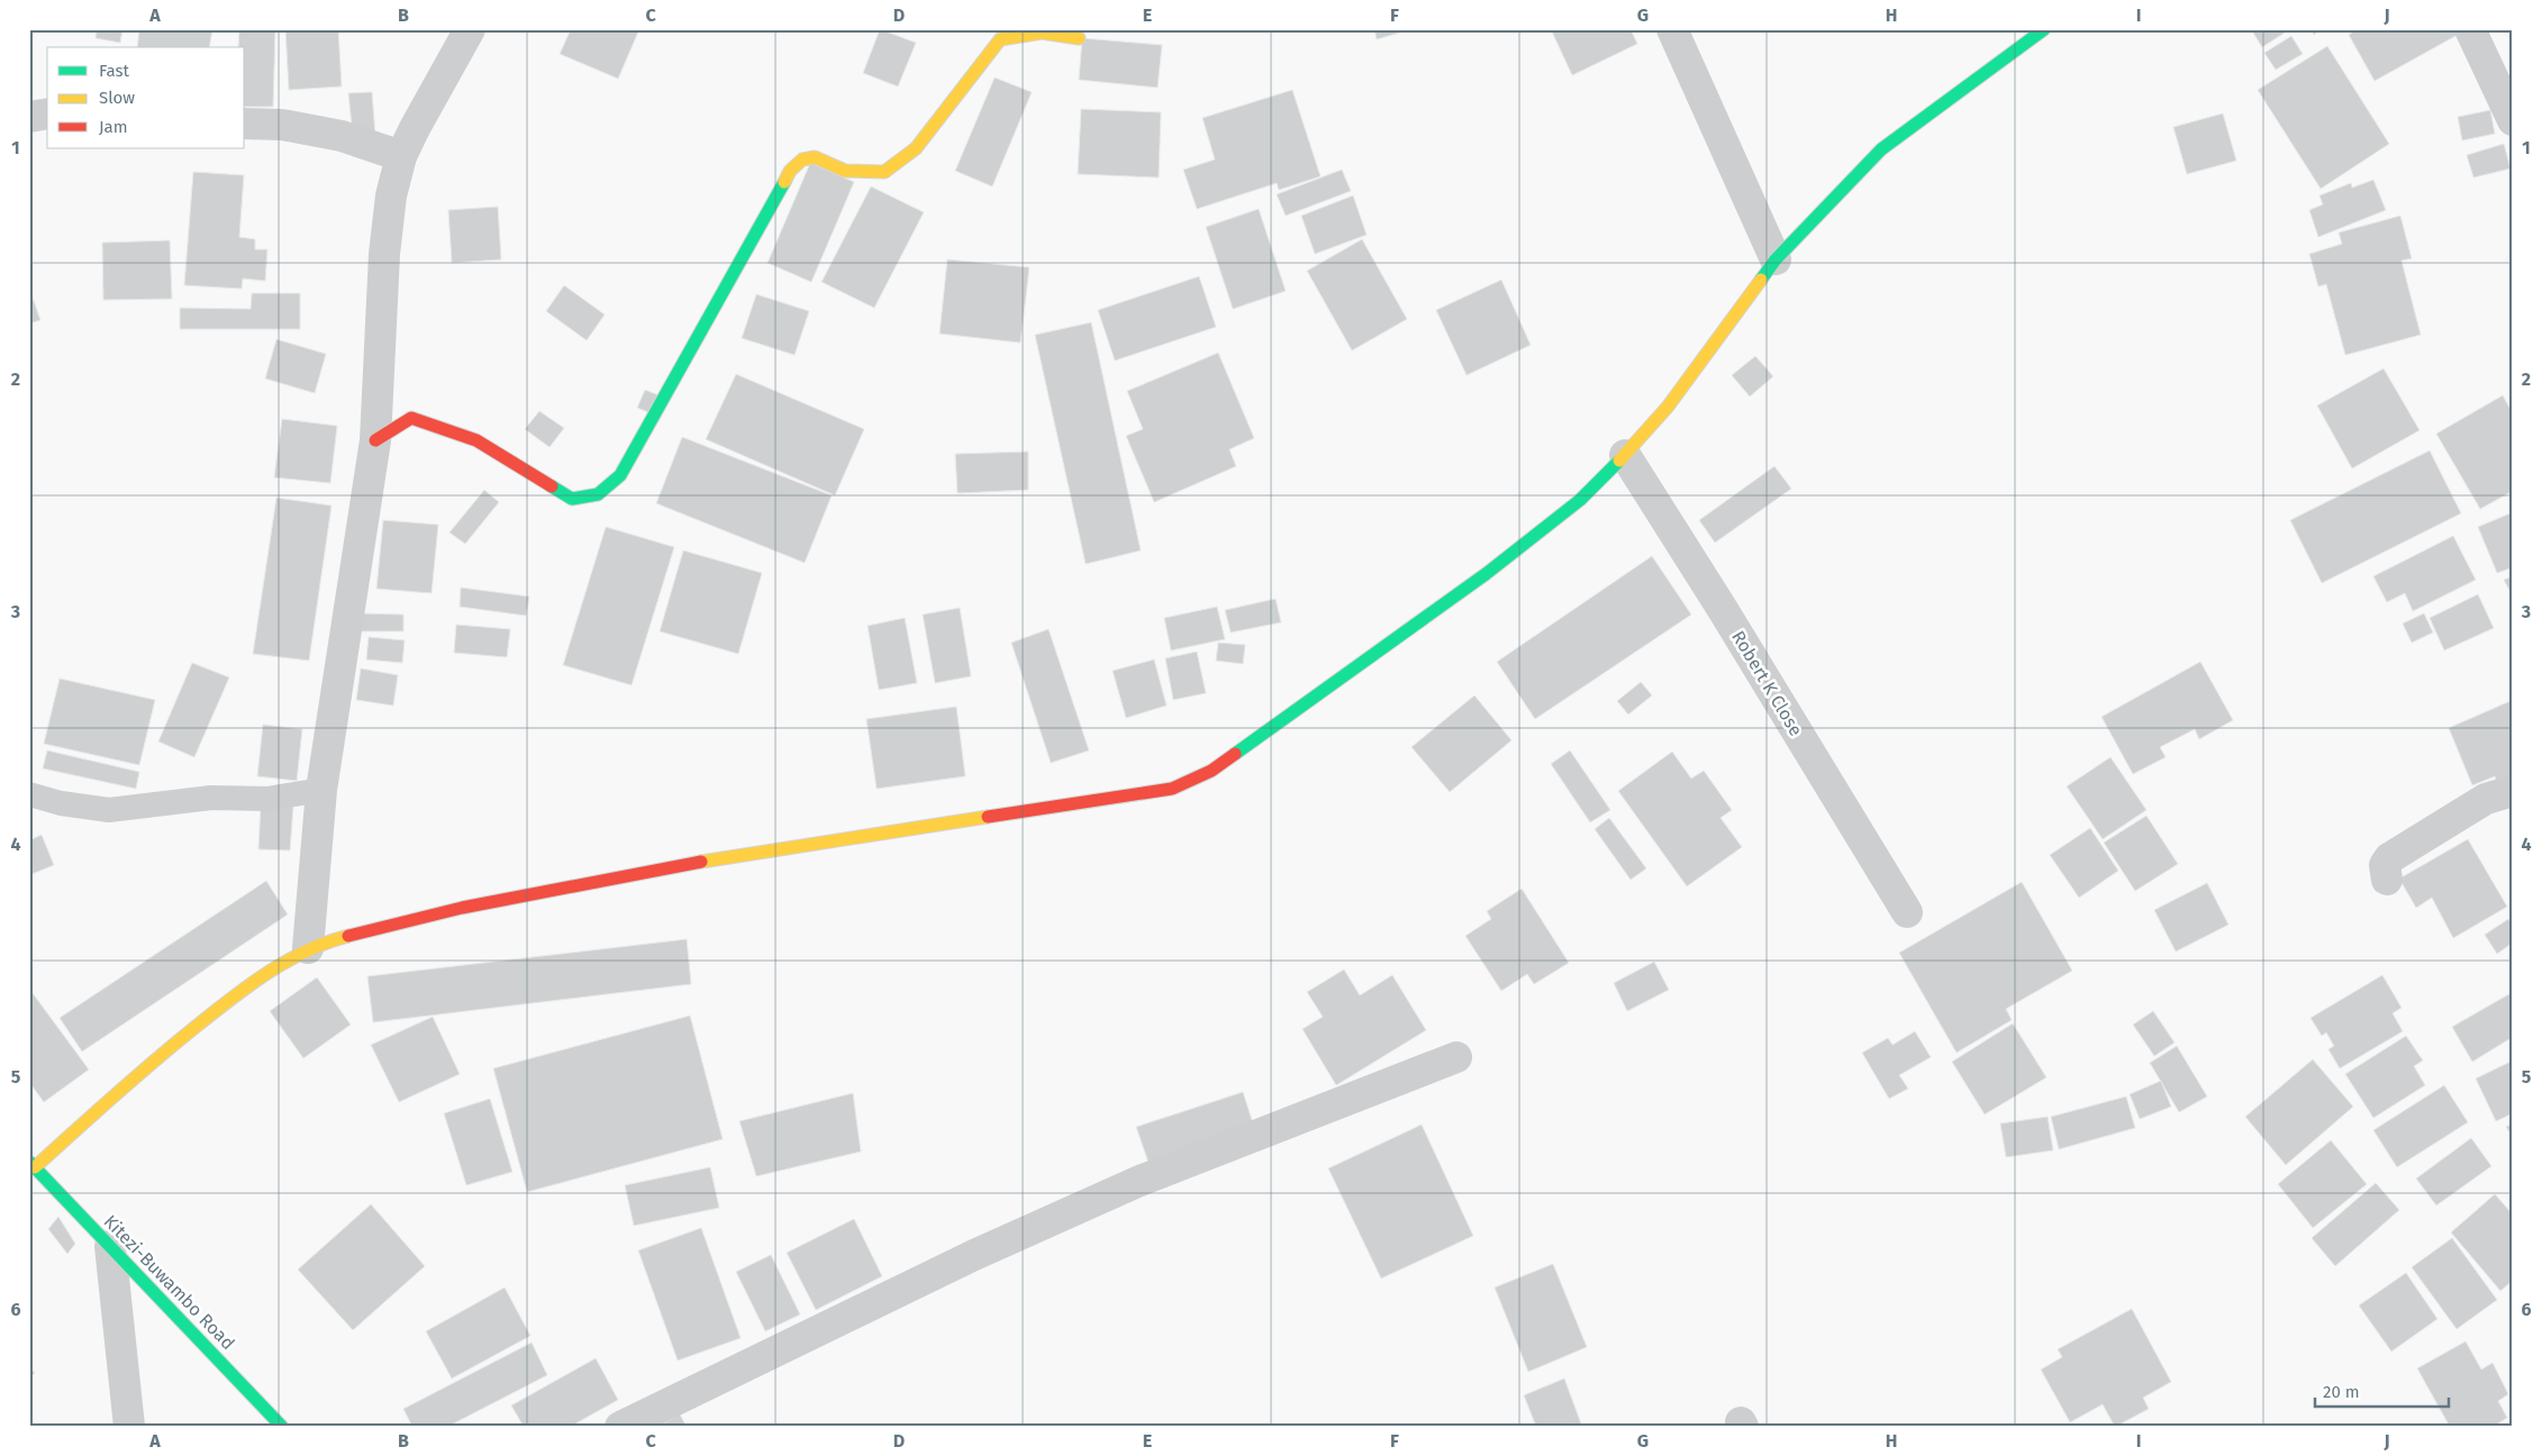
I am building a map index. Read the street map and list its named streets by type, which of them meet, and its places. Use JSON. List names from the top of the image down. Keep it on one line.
{"streets":{"street":["Robert K Close","Kitezi-Buwambo Road"]},"legend":["Fast","Slow","Jam"],"scale_bar":"20 m","grid":{"columns":["A","B","C","D","E","F","G","H","I","J"],"rows":["1","2","3","4","5","6"]}}
